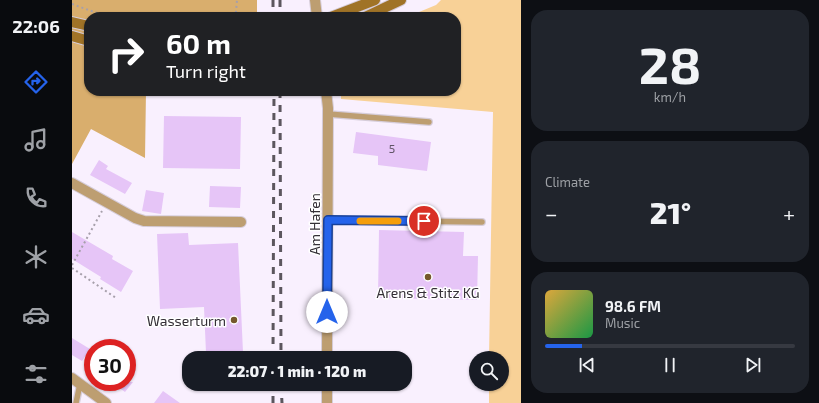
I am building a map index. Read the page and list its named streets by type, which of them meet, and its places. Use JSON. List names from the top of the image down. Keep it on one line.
{"streets":{"street":["Am Hafen"]},"places":["Arens & Stitz KG","Wasserturm"],"house_numbers":["5"],"page":{"tabs":"22:06","tile":[["28","km/h"],"Climate"],"turn":["60 m","Turn right"],"heat":["−","21°","+"],"song":["98.6 FM","Music"],"limit":"30","trip":"22:07 · 1 min · 120 m"}}
